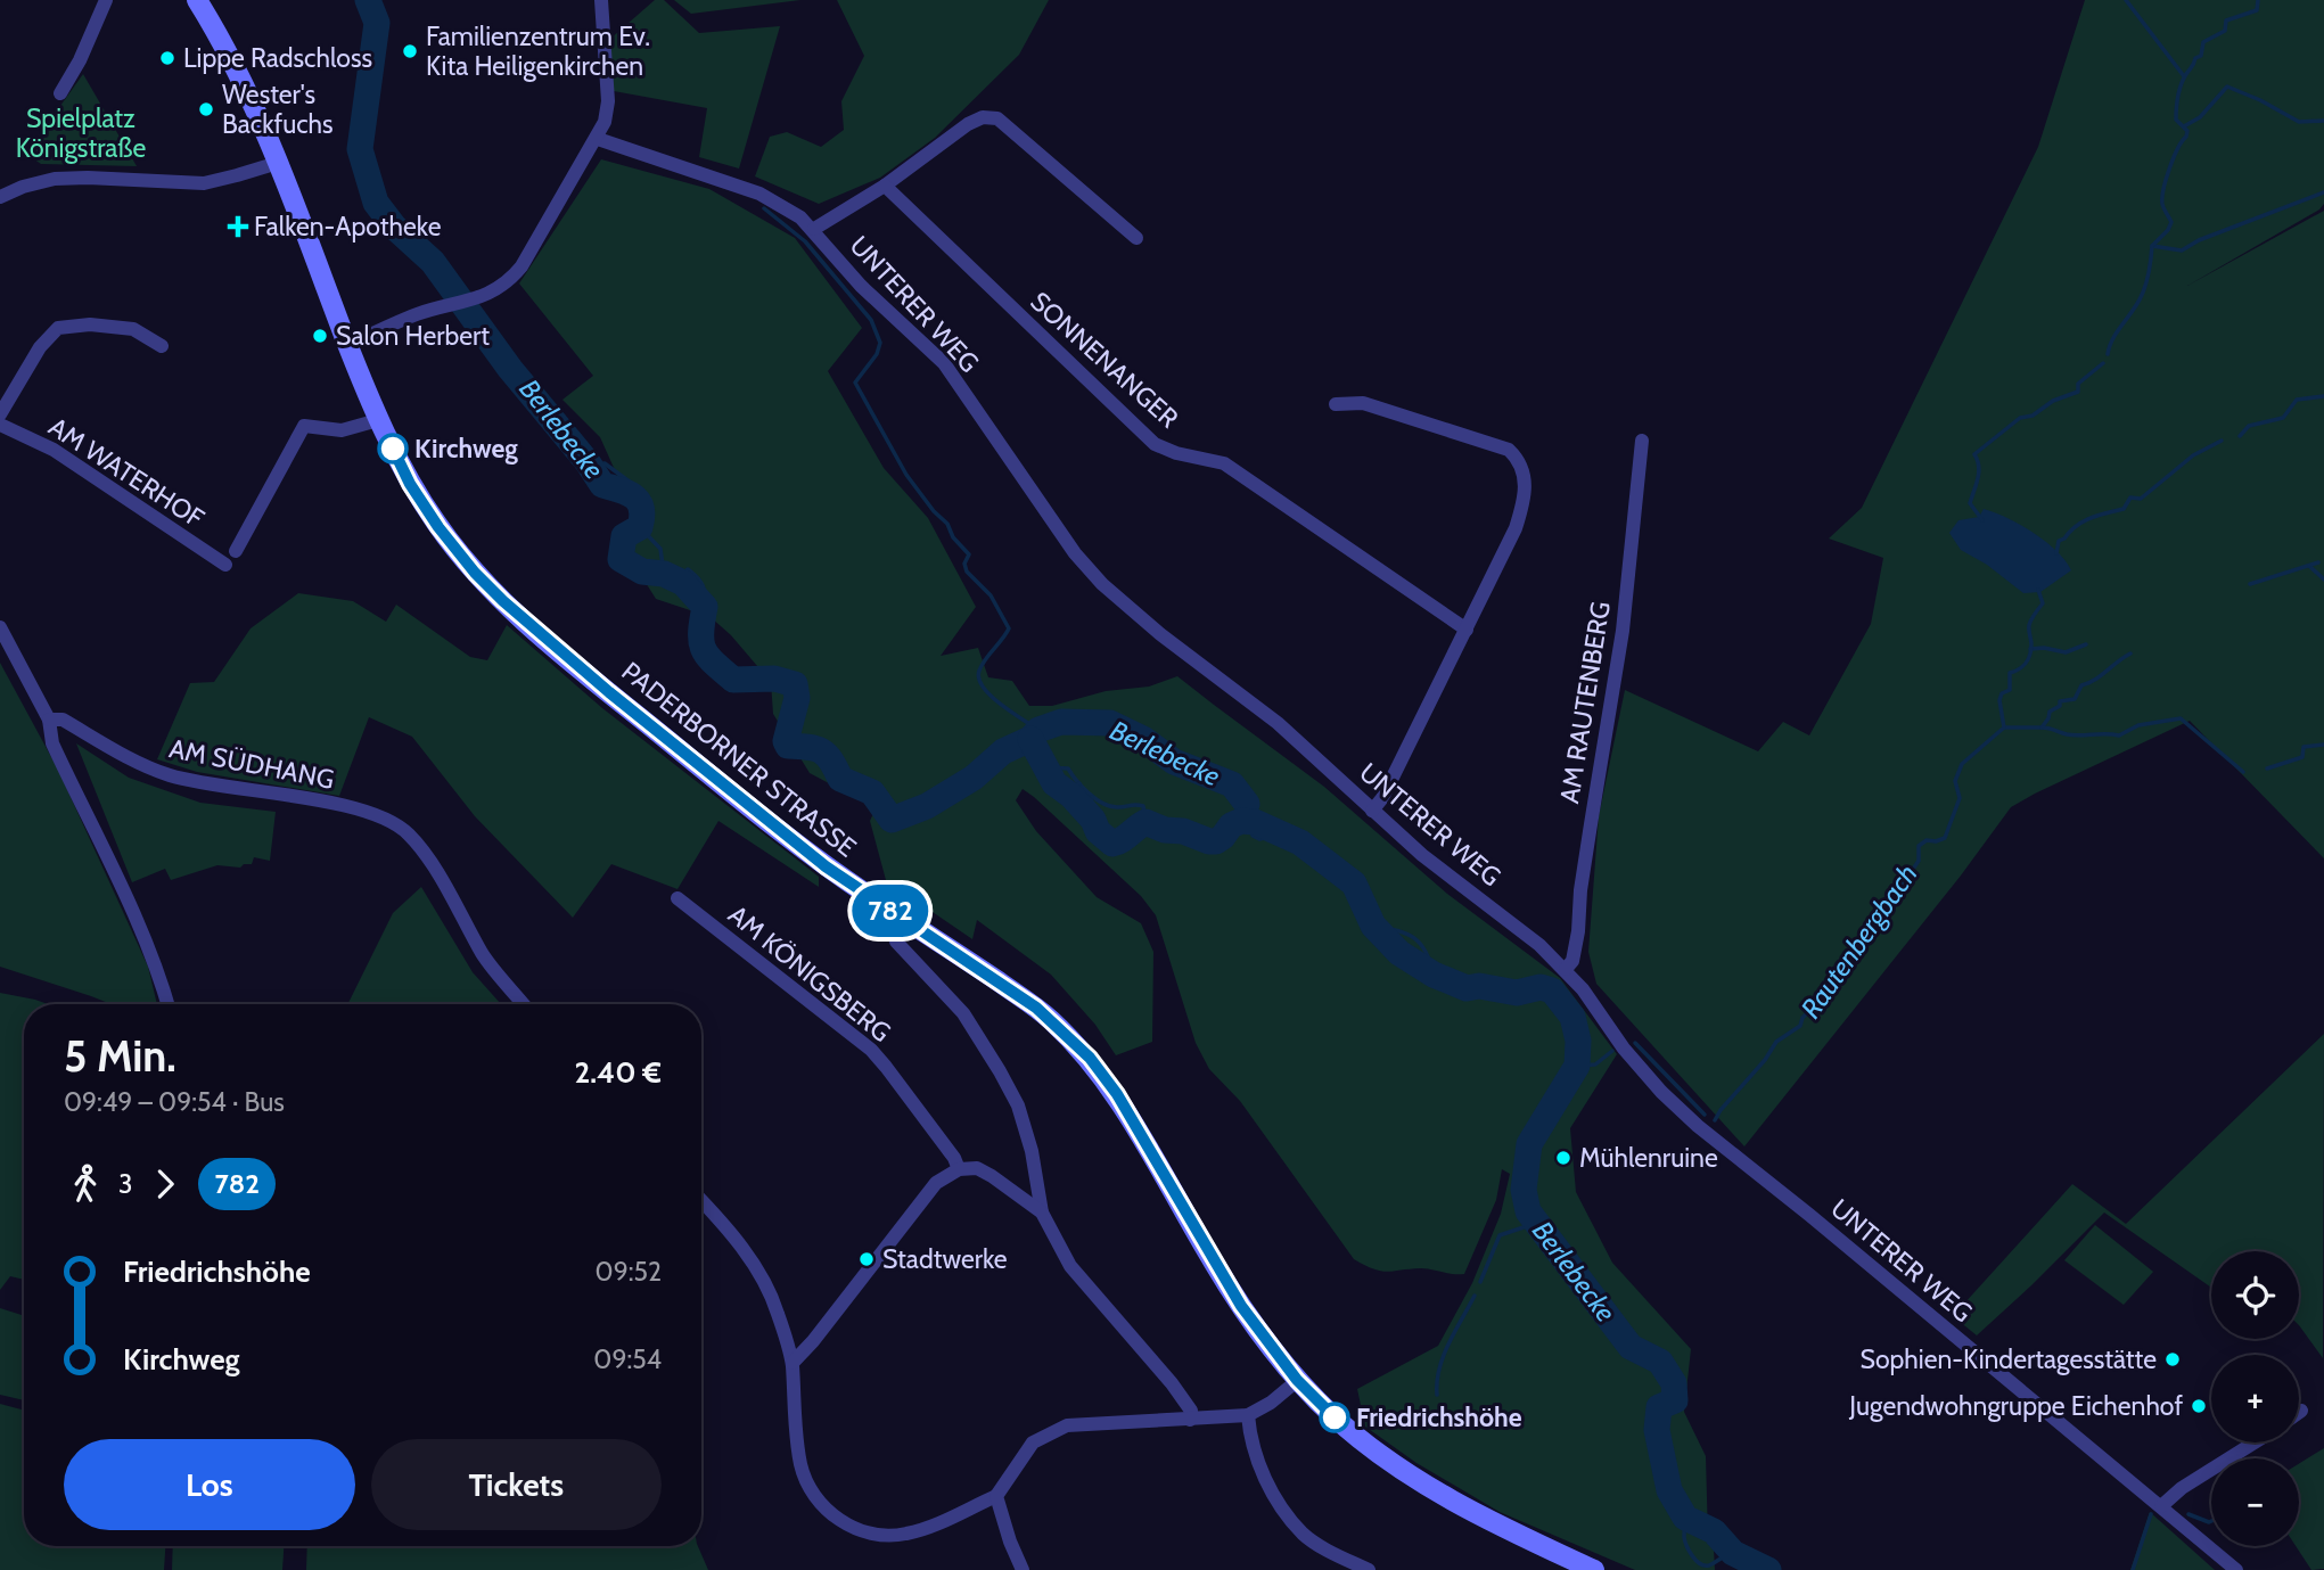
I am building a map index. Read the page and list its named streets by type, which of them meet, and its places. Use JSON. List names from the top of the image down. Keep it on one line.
{"streets":{"main road":["PADERBORNER STRASSE"],"street":["UNTERER WEG","SONNENANGER","AM WATERHOF","AM RAUTENBERG","AM SÜDHANG","AM KÖNIGSBERG"]},"crossings":[["UNTERER WEG","AM RAUTENBERG"]],"water":["Berlebecke","Rautenbergbach"],"parks":["Spielplatz Königstraße"],"places":{"other":["Familienzentrum Ev. Kita Heiligenkirchen","Lippe Radschloss","Wester's Backfuchs","Salon Herbert","Kirchweg","Mühlenruine","Stadtwerke","Sophien-Kindertagesstätte","Jugendwohngruppe Eichenhof","Friedrichshöhe"],"health":["Falken-Apotheke"]},"lines":["bus line 782"],"page":{"on_map":"782","heading":["5 Min.","09:49 – 09:54 · Bus","2.40 €"],"legs":["3","782"],"list":[{"name":"Friedrichshöhe","value":"09:52"},{"name":"Kirchweg","value":"09:54"}],"map_buttons":["+","−"],"buttons":["Los","Tickets"]}}
